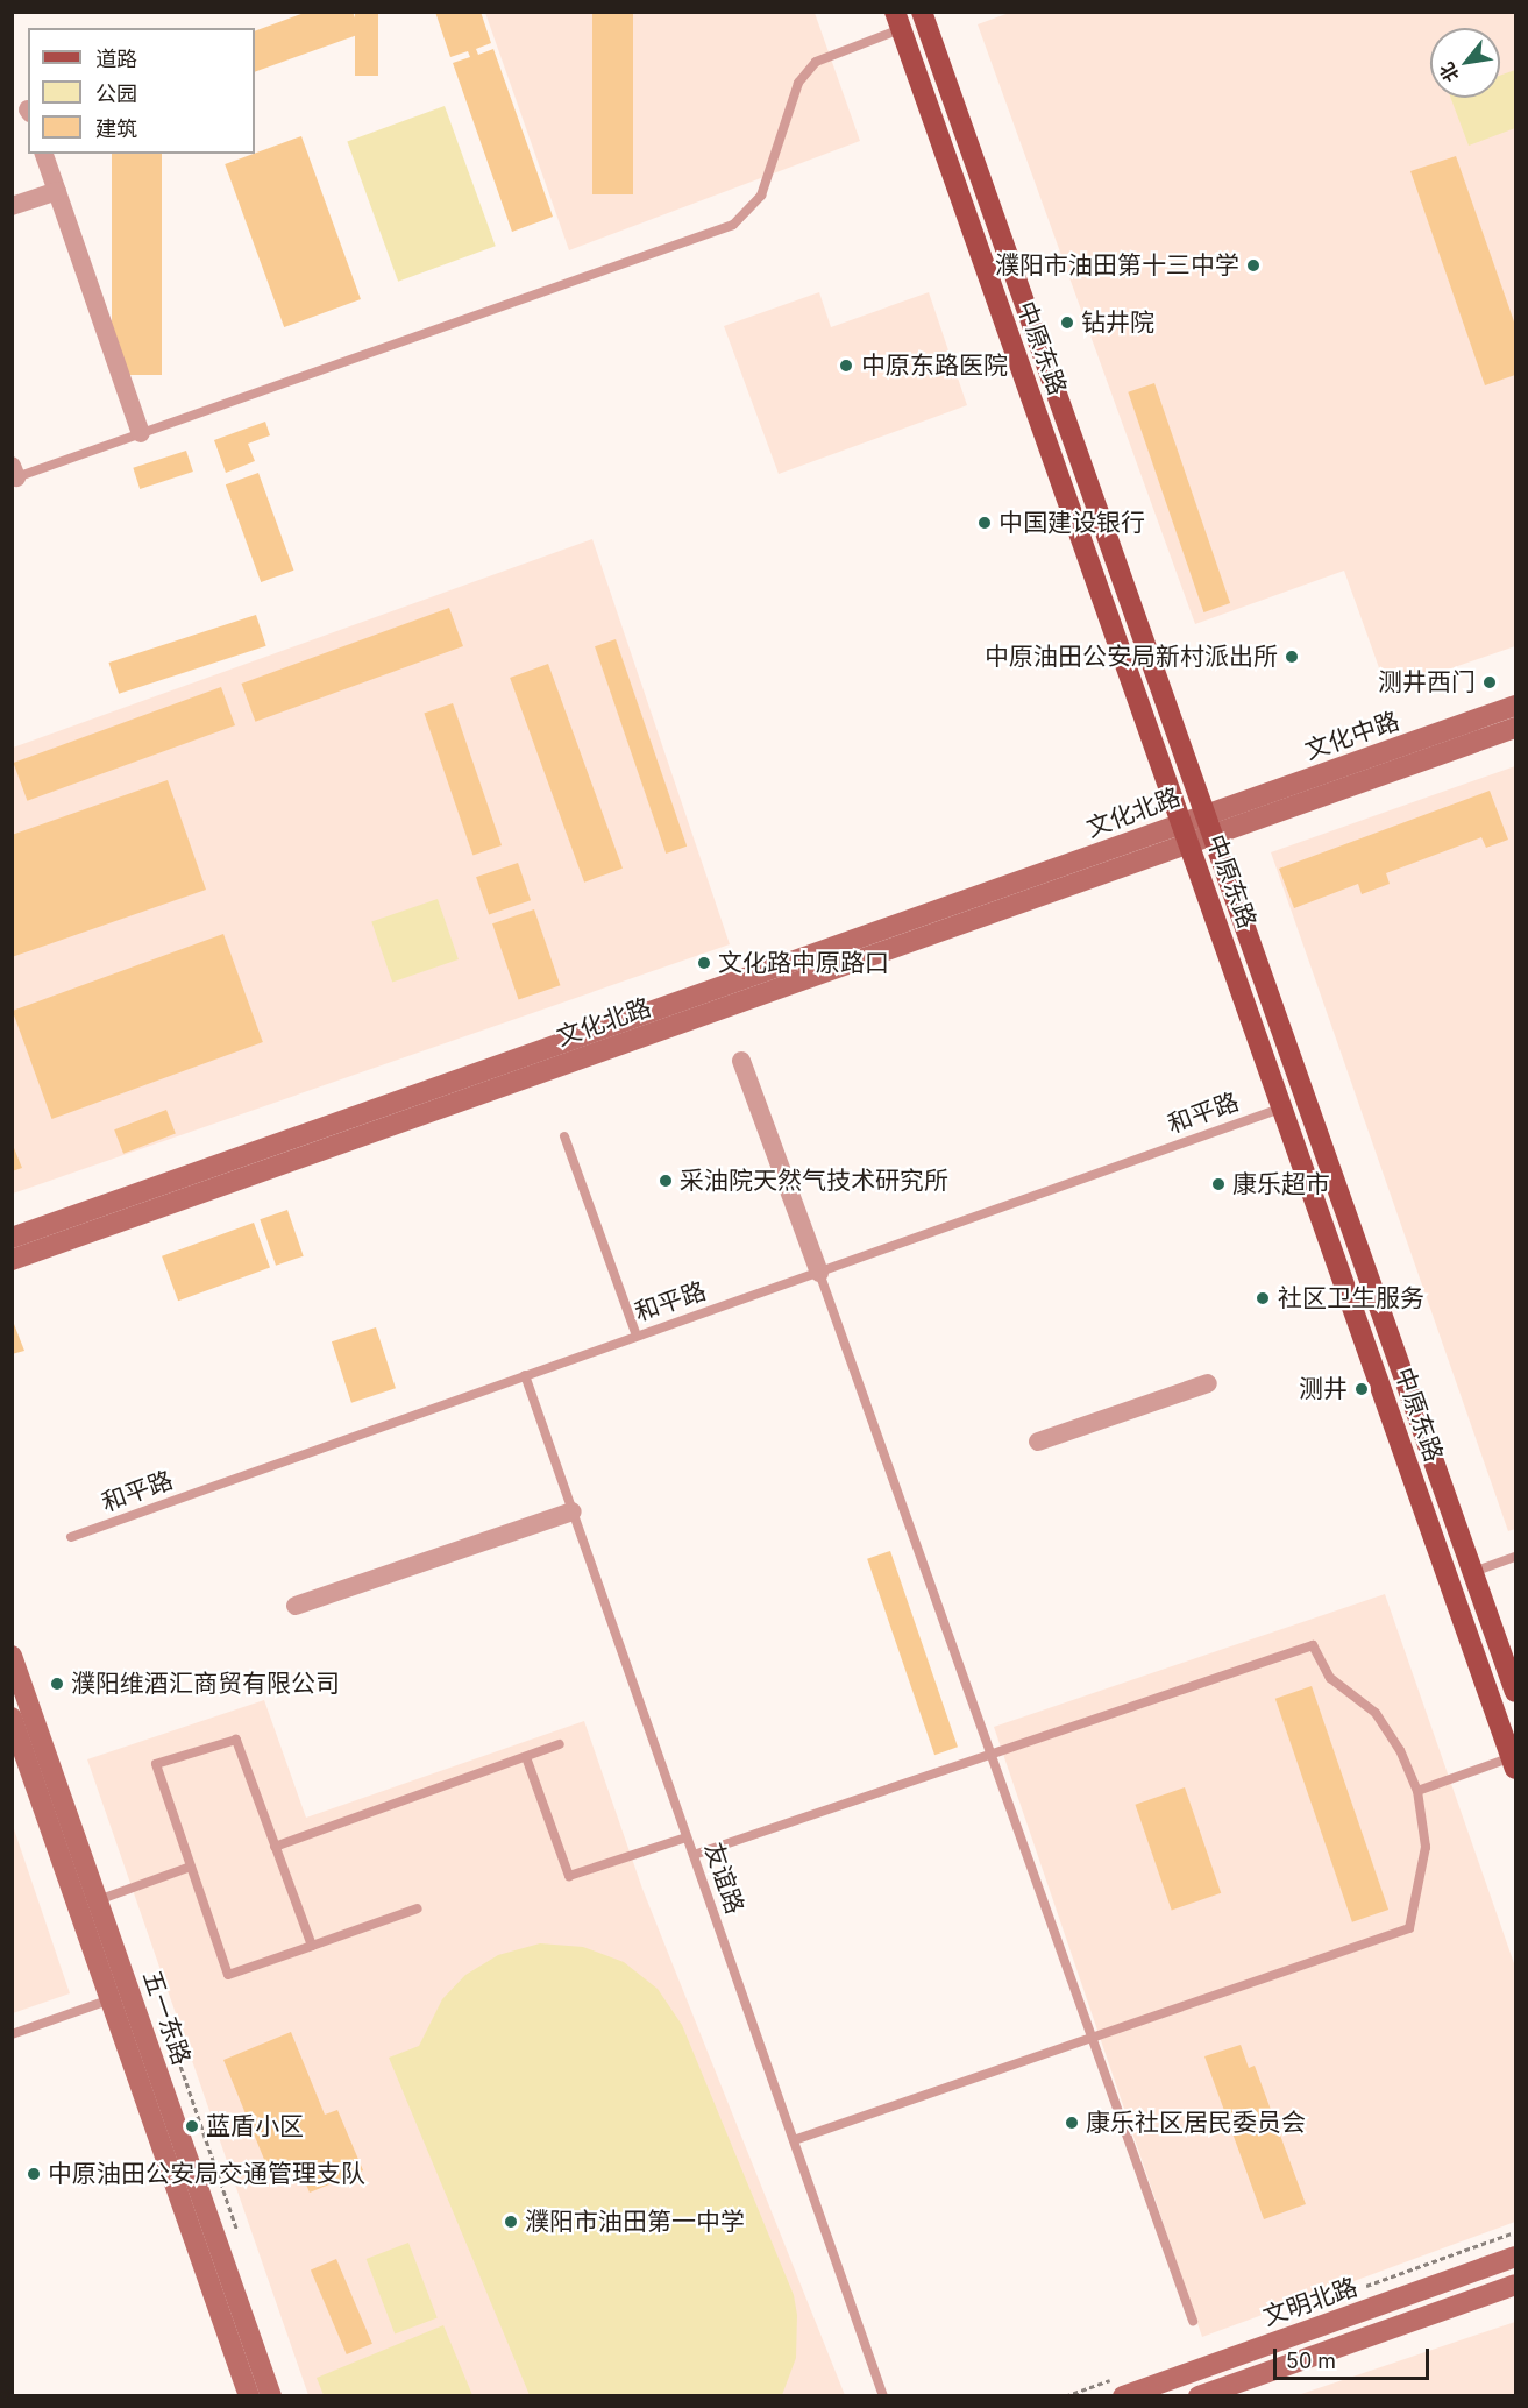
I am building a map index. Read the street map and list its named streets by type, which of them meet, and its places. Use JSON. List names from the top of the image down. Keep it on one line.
{"streets":{"main road":["中原东路"],"street":["文化中路","文化北路","五一东路","文明北路"],"lane":["和平路","友谊路"]},"crossings":[["中原东路","文化中路"],["中原东路","文化北路"],["中原东路","和平路"],["文化中路","文化北路"],["和平路","友谊路"]],"places":["濮阳市油田第十三中学","钻井院","中原东路医院","中国建设银行","中原油田公安局新村派出所","测井西门","文化路中原路口","采油院天然气技术研究所","康乐超市","社区卫生服务","测井","濮阳维酒汇商贸有限公司","康乐社区居民委员会","蓝盾小区","中原油田公安局交通管理支队","濮阳市油田第一中学"],"legend":["道路","公园","建筑"],"scale_bar":"50 m","north":"bottom left"}
